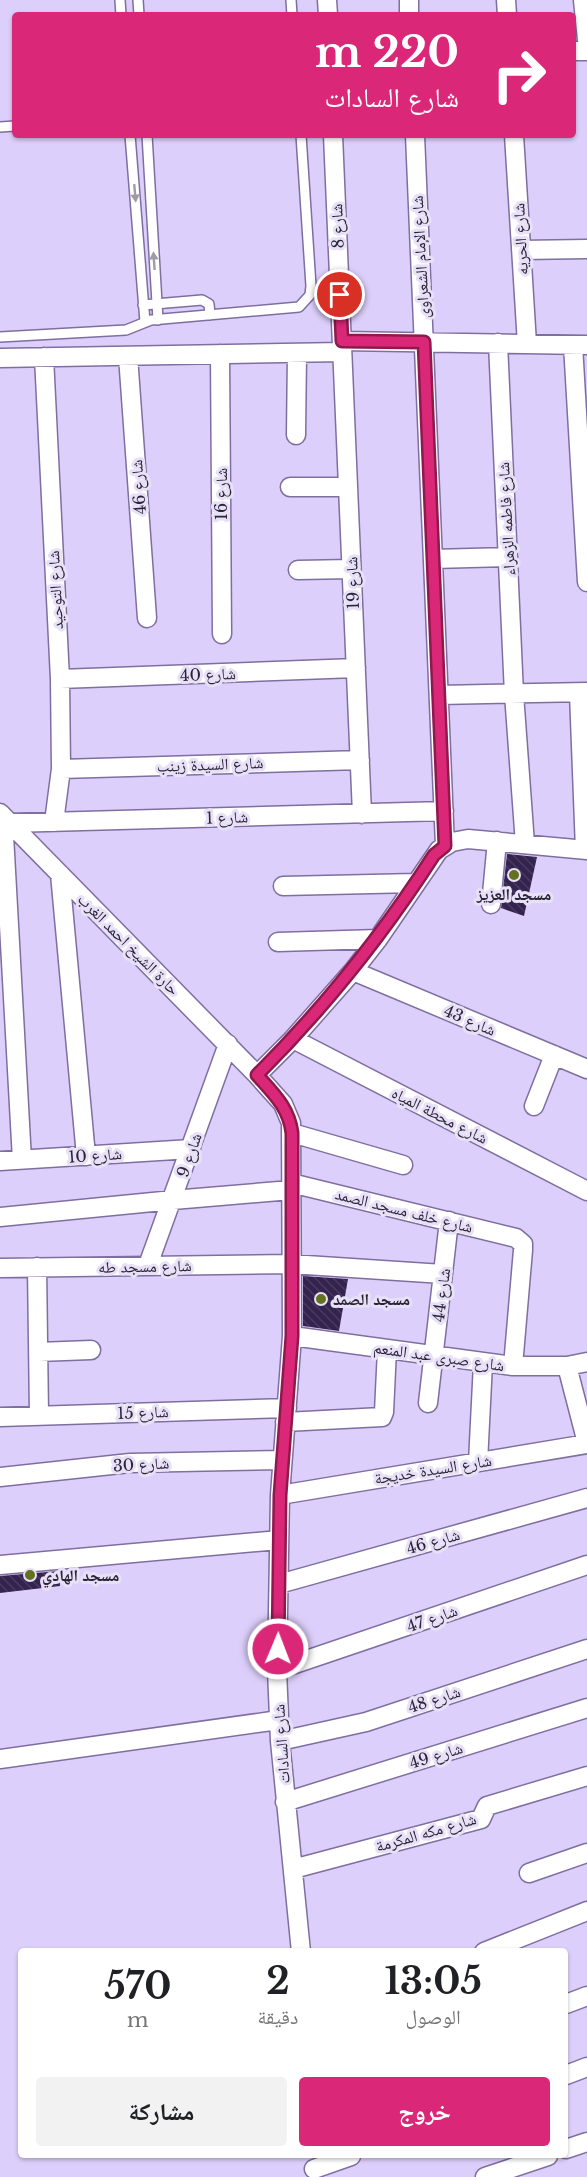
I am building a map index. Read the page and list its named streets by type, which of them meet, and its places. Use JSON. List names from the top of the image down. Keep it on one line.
{"streets":{"street":["شارع 8","شارع الحريه","شارع الإمام الشعراوى","شارع 46","شارع 16","شارع فاطمه الزهراء","شارع 19","شارع التوحيد","شارع 40","شارع السيدة زينب","شارع 1","حارة الشيخ احمد الغرب","شارع 43","شارع محطة المياه","شارع 10","شارع 9","شارع خلف مسجد الصمد","شارع مسجد طه","شارع 44","شارع صبرى عبد المنعم","شارع 15","شارع 30","شارع السيدة خديجة","شارع 47","شارع 48","شارع السادات","شارع 49","شارع مكه المكرمة"]},"crossings":[["شارع 8","شارع 19"],["شارع الإمام الشعراوى","شارع 1"],["شارع 46","شارع السادات"],["شارع 19","شارع 40"],["شارع 19","شارع السيدة زينب"],["شارع 19","شارع 1"],["شارع التوحيد","شارع 40"],["شارع التوحيد","شارع السيدة زينب"],["شارع التوحيد","شارع 1"],["شارع 1","حارة الشيخ احمد الغرب"],["حارة الشيخ احمد الغرب","شارع 9"],["حارة الشيخ احمد الغرب","شارع السادات"],["شارع 10","شارع 9"],["شارع 9","شارع خلف مسجد الصمد"],["شارع 9","شارع مسجد طه"],["شارع خلف مسجد الصمد","شارع 44"],["شارع خلف مسجد الصمد","شارع صبرى عبد المنعم"],["شارع خلف مسجد الصمد","شارع السادات"],["شارع مسجد طه","شارع 44"],["شارع مسجد طه","شارع السادات"],["شارع 44","شارع صبرى عبد المنعم"],["شارع صبرى عبد المنعم","شارع السادات"],["شارع 15","شارع السادات"],["شارع 30","شارع السادات"],["شارع السيدة خديجة","شارع السادات"],["شارع 47","شارع السادات"],["شارع 48","شارع السادات"],["شارع السادات","شارع 49"],["شارع السادات","شارع مكه المكرمة"]],"places":["مسجد العزيز","مسجد الصمد","مسجد الهادي"],"page":{"turn":["220 m","شارع السادات"],"eta":["13:05","الوصول","2","دقيقة","570","m"],"buttons":["خروج","مشاركة"]}}
